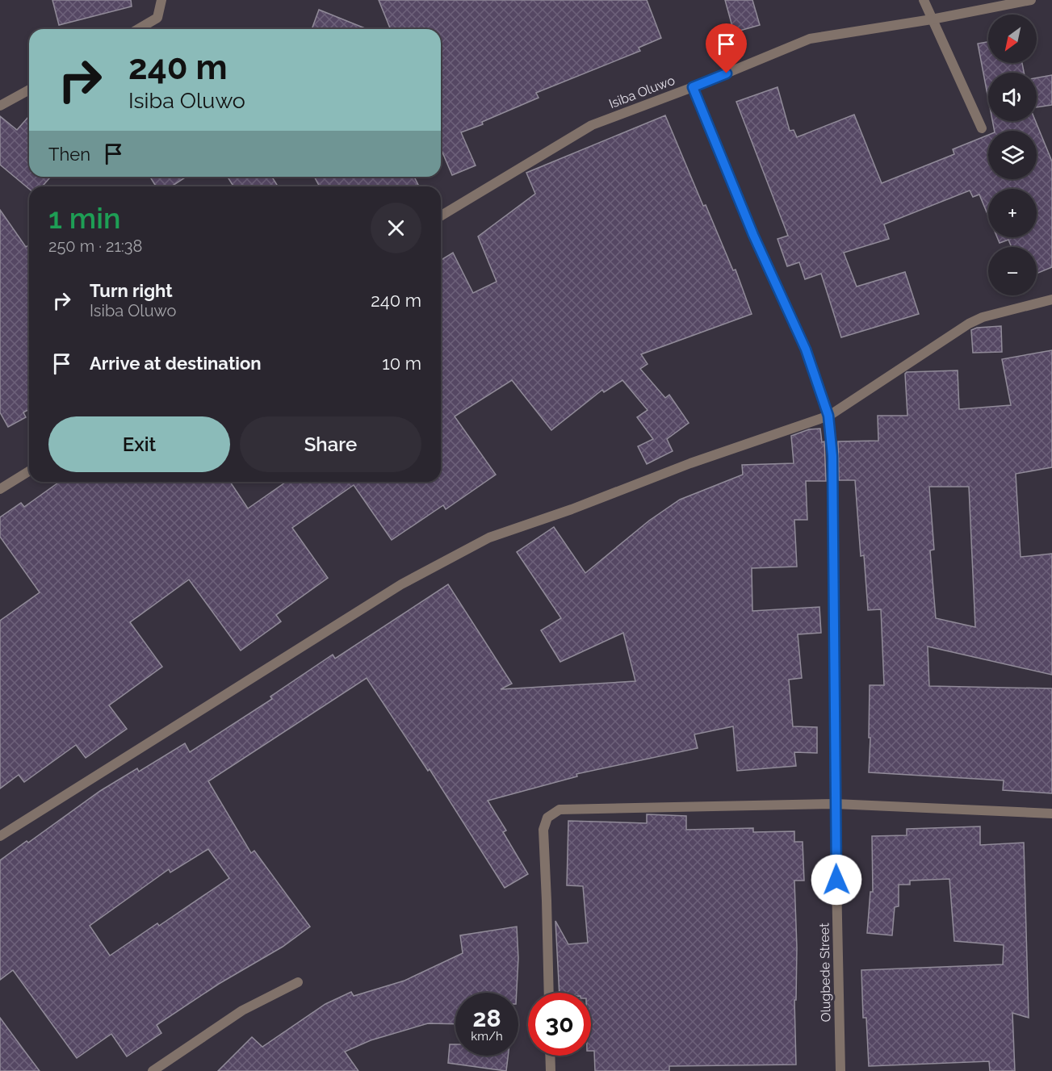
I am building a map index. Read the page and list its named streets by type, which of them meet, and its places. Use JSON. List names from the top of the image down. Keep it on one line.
{"streets":{"street":["Isiba Oluwo","Olugbede Street"]},"crossings":[["Isiba Oluwo","Olugbede Street"]],"north":"bottom left","page":{"map_buttons":["+","−"],"turn":["240 m","Isiba Oluwo"],"then":"Then","heading":["1 min","250 m · 21:38"],"list":[{"name":"Turn right","note":"Isiba Oluwo","value":"240 m"},{"name":"Arrive at destination","value":"10 m"}],"buttons":["Exit","Share"],"speed":"28 km/h","limit":"30"}}
